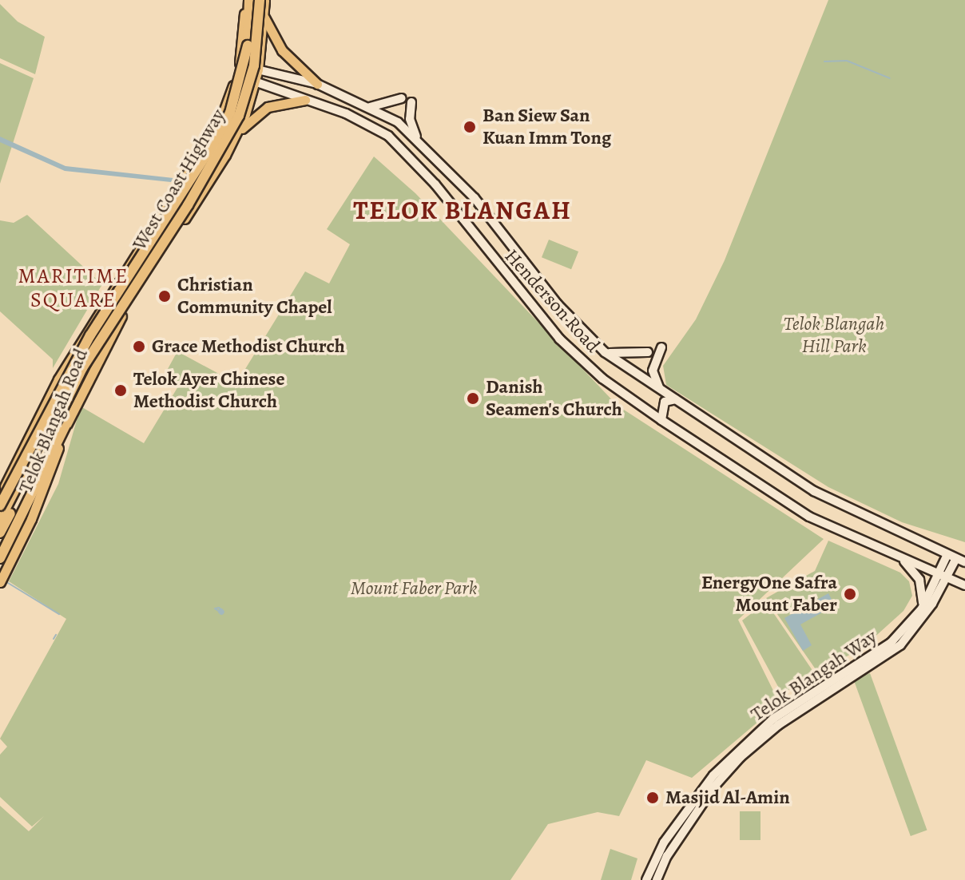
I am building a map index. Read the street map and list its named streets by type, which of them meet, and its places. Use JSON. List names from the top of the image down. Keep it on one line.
{"streets":{"highway":["West Coast Highway"],"main road":["Henderson Road","Telok Blangah Road","Telok Blangah Way"]},"crossings":[["West Coast Highway","Telok Blangah Road"],["Henderson Road","Telok Blangah Road"],["Henderson Road","Telok Blangah Way"]],"districts":["TELOK BLANGAH","MARITIME SQUARE"],"parks":["Telok Blangah Hill Park","Mount Faber Park"],"places":["Ban Siew San Kuan Imm Tong","Christian Community Chapel","Grace Methodist Church","Telok Ayer Chinese Methodist Church","Danish Seamen's Church","EnergyOne Safra Mount Faber","Masjid Al-Amin"]}
